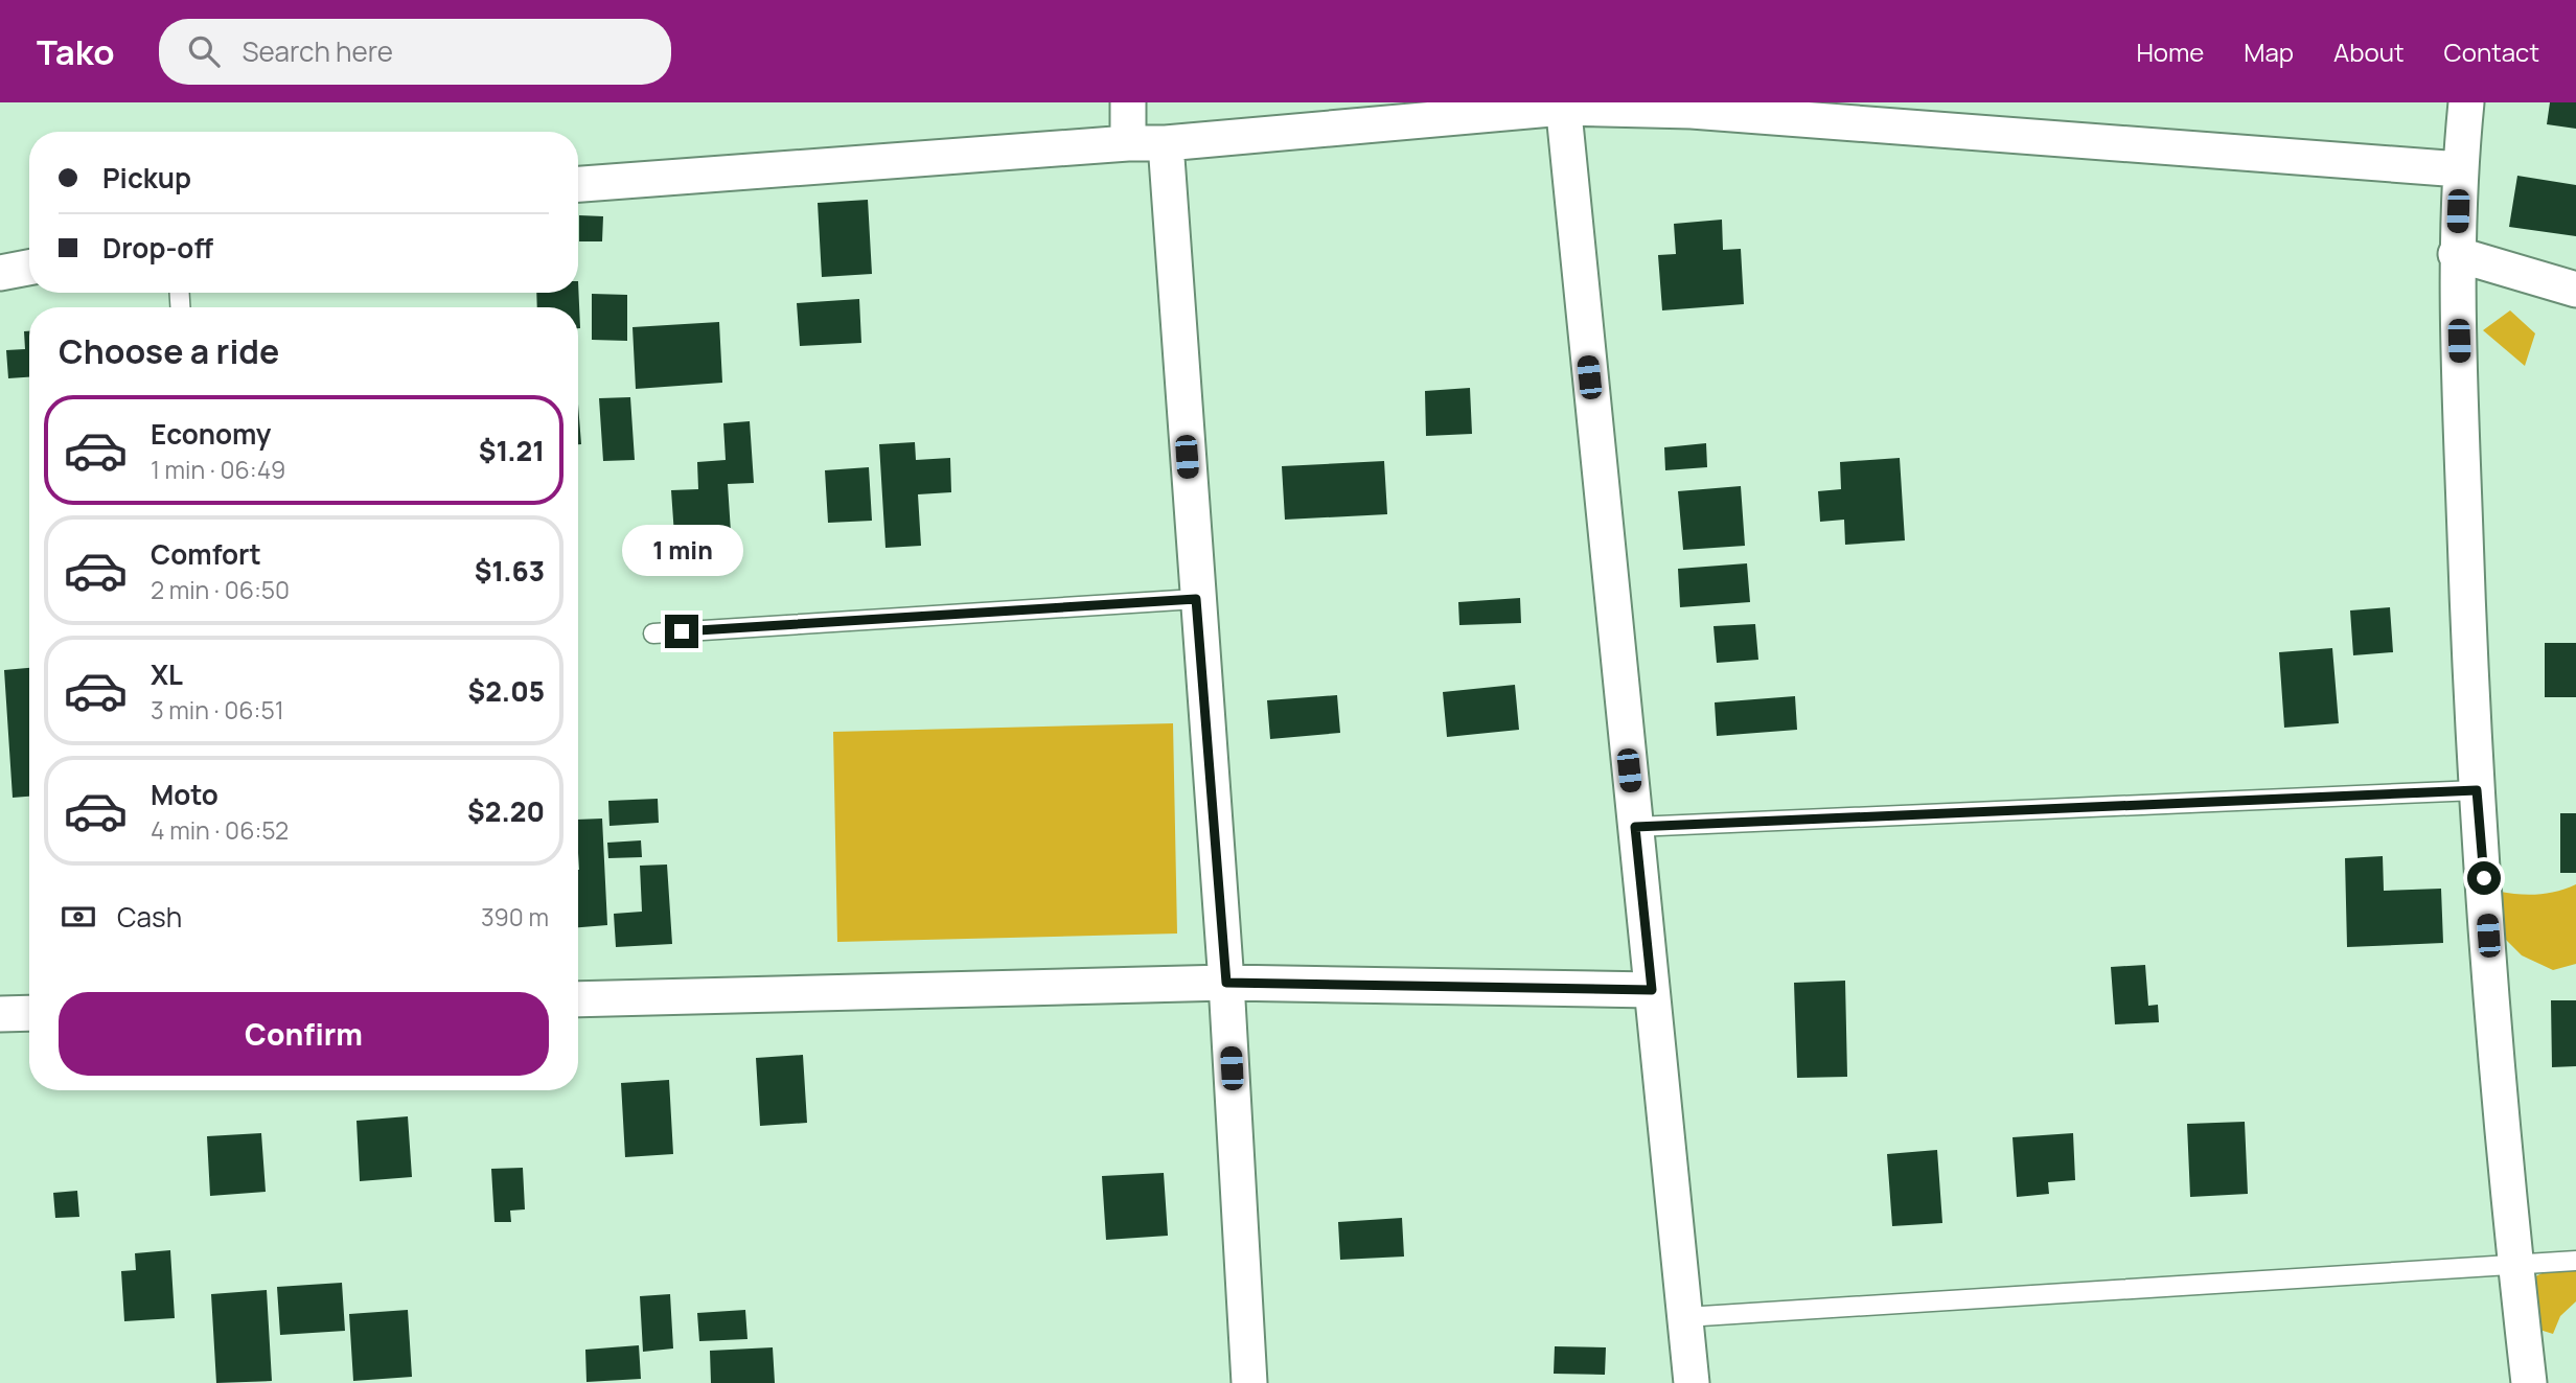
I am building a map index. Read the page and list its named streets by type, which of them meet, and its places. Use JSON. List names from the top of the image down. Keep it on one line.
{"page":{"header":"Tako","search":"Search here","nav":["Home","Map","About","Contact"],"banner":["Pickup","Drop-off"],"heading":"Choose a ride","list":[{"name":"Economy","note":"1 min · 06:49","value":"$1.21"},{"name":"Comfort","note":"2 min · 06:50","value":"$1.63"},{"name":"XL","note":"3 min · 06:51","value":"$2.05"},{"name":"Moto","note":"4 min · 06:52","value":"$2.20"}],"bubble":"1 min","pay":["Cash","390 m"],"buttons":"Confirm"}}
